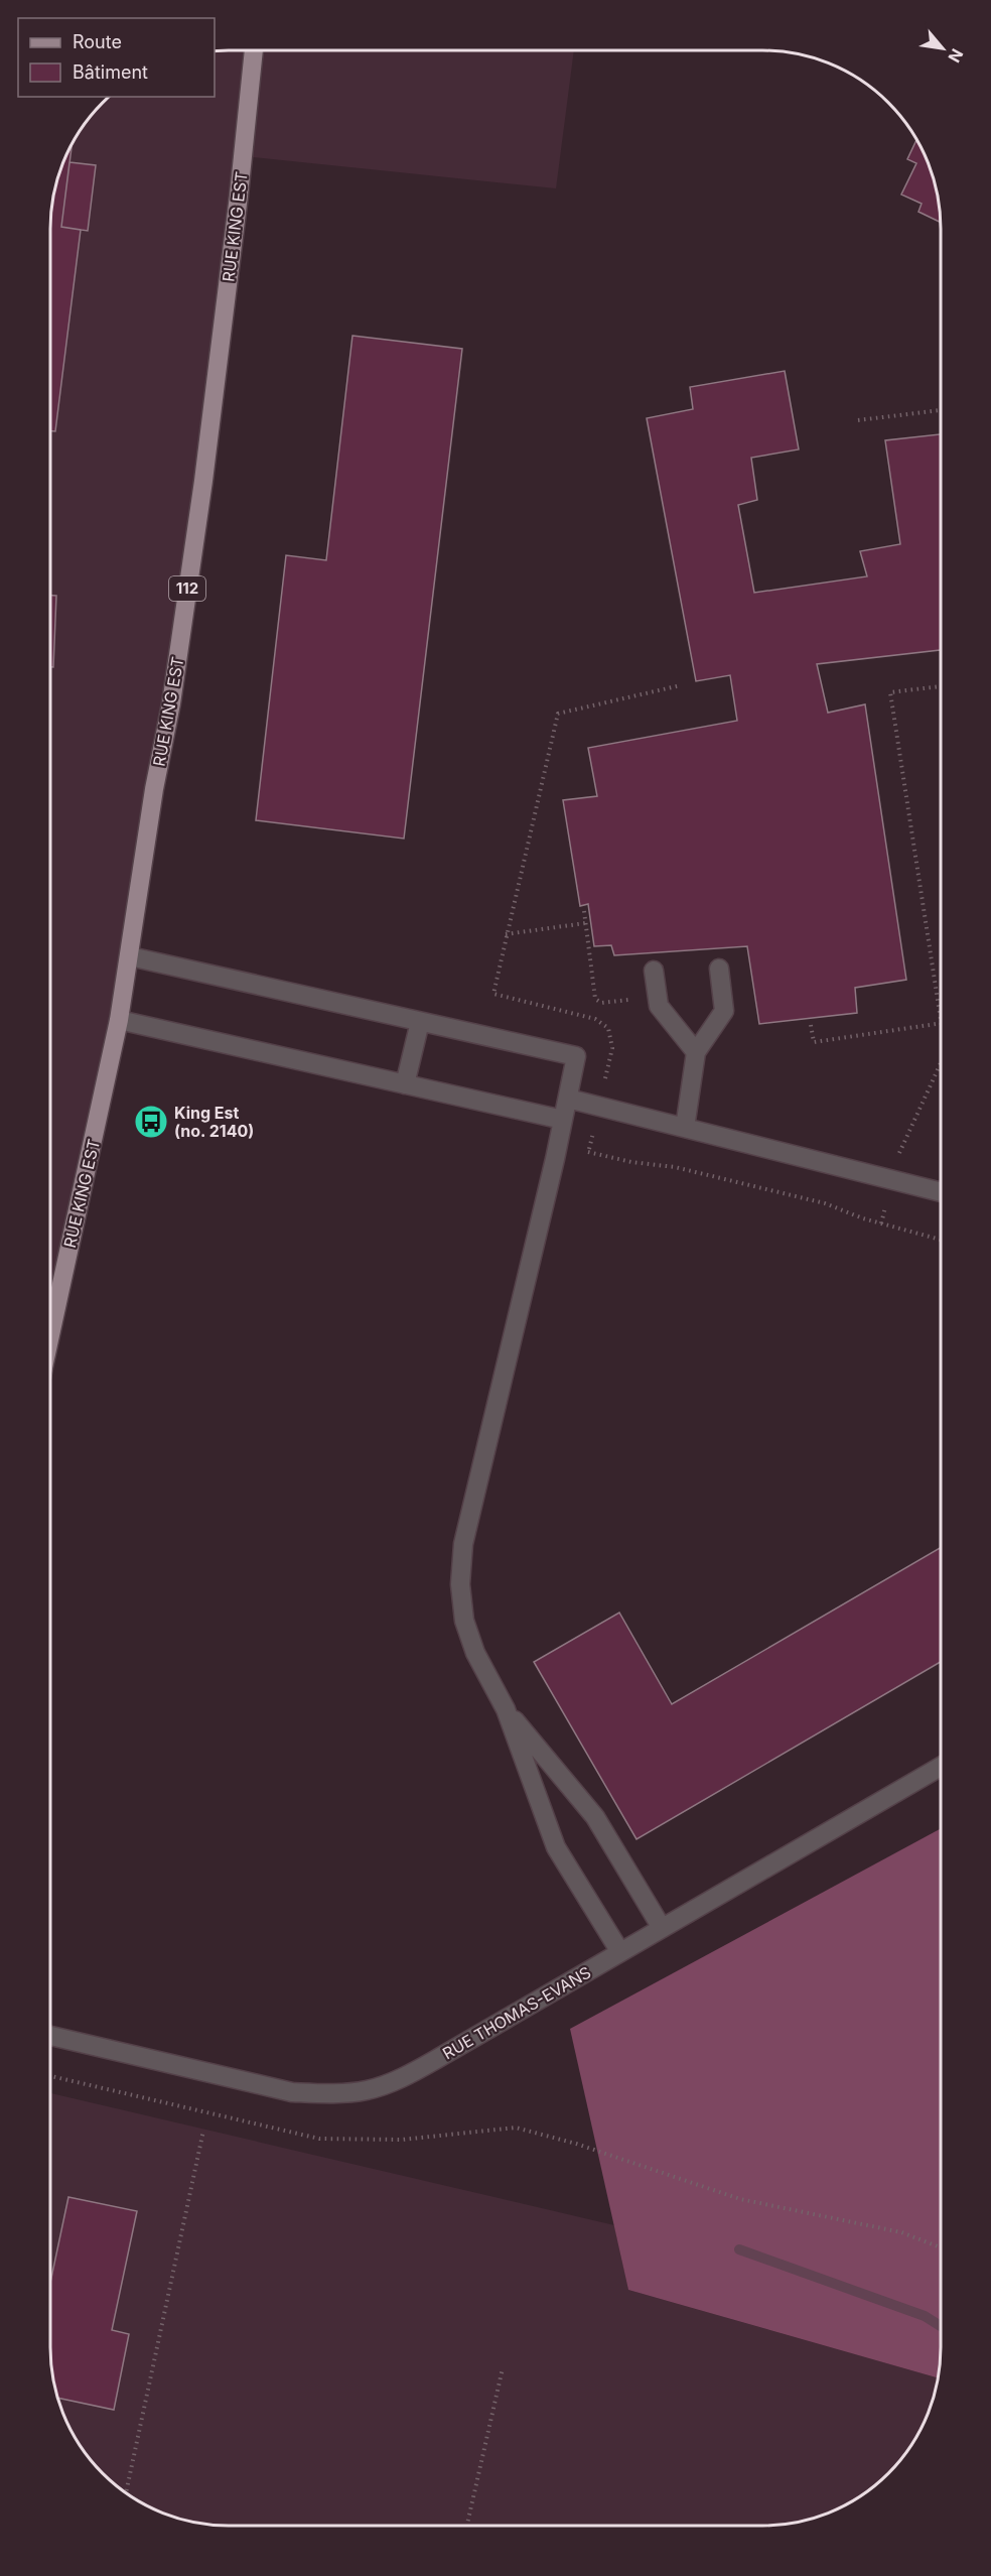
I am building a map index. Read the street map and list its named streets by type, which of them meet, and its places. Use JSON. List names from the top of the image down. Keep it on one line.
{"streets":{"main road":["RUE KING EST","112"],"street":["RUE THOMAS-EVANS"]},"places":{"bus stop":["King Est (no. 2140)"]},"legend":["Route","Bâtiment"],"north":"bottom right"}
